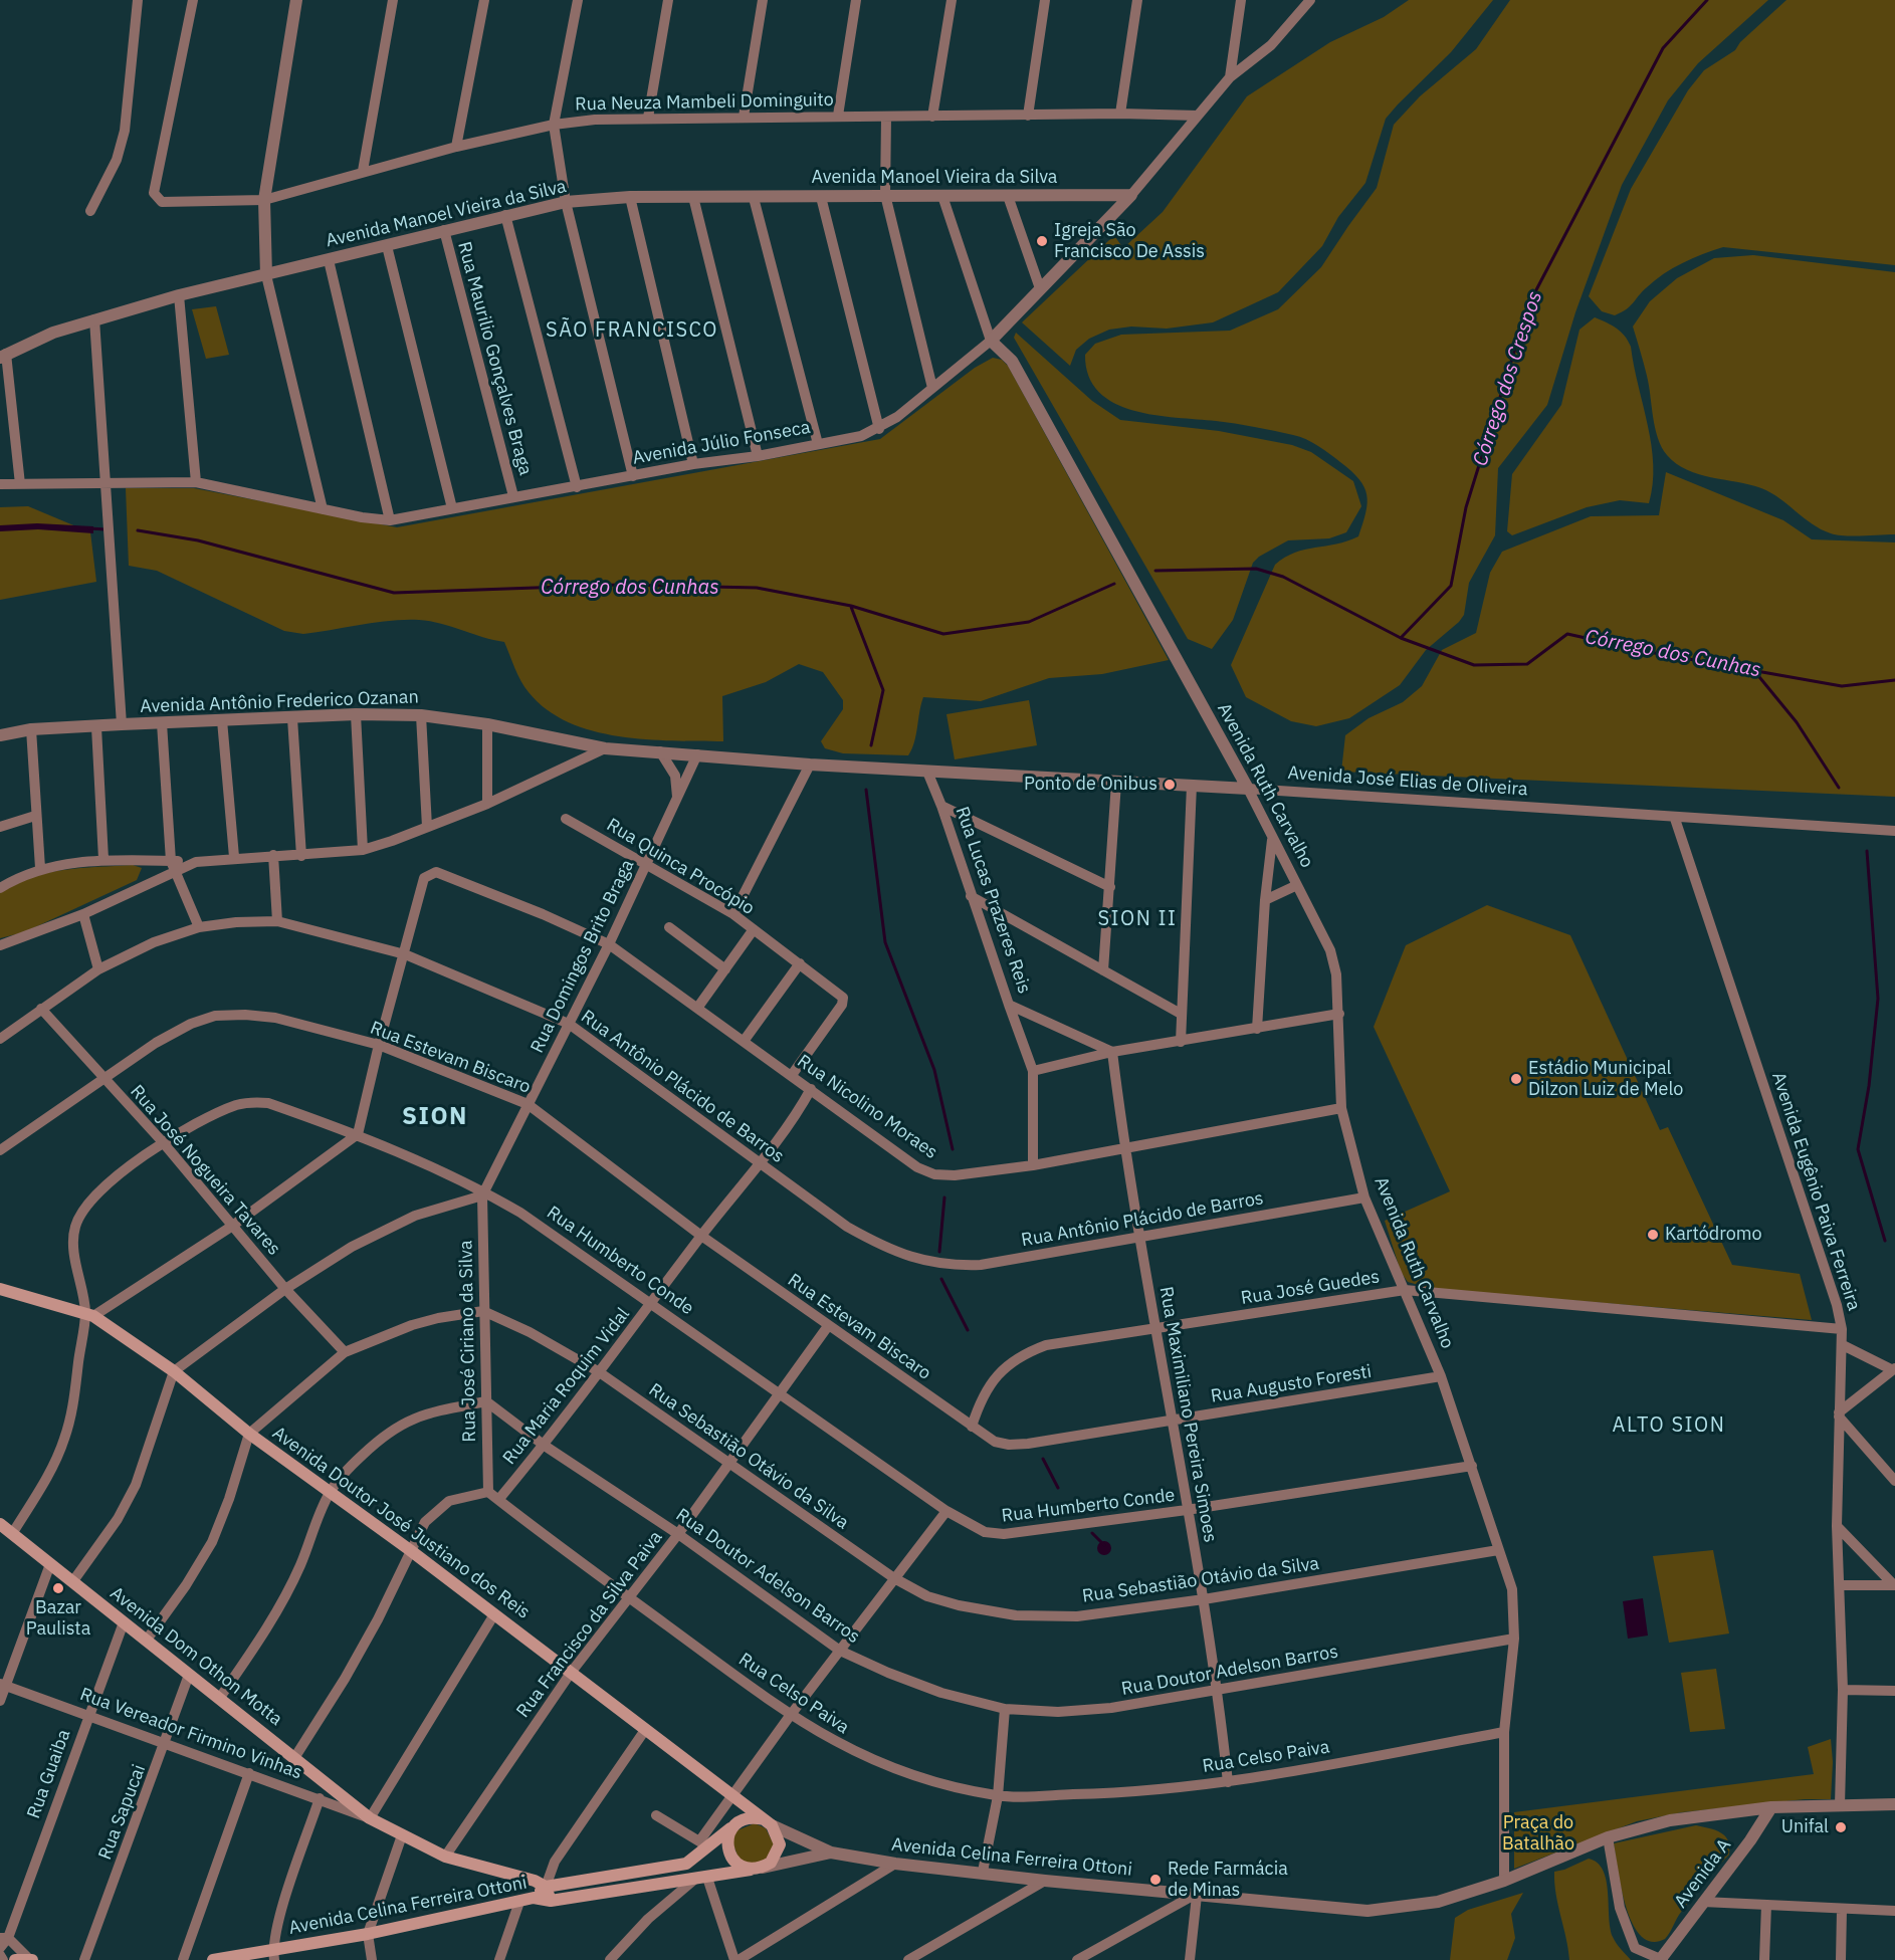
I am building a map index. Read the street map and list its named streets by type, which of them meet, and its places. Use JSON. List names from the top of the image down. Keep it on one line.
{"streets":{"main road":["Avenida Doutor José Justiano dos Reis","Avenida Dom Othon Motta","Avenida Celina Ferreira Ottoni"],"street":["Rua Neuza Mambeli Dominguito","Avenida Manoel Vieira da Silva","Rua Maurilio Gonçalves Braga","Avenida Júlio Fonseca","Avenida Antônio Frederico Ozanan","Avenida José Elias de Oliveira","Avenida Ruth Carvalho","Rua Quinca Procópio","Rua Lucas Prazeres Reis","Rua Domingos Brito Braga","Rua Estevam Biscaro","Rua Antônio Plácido de Barros","Rua Nicolino Moraes","Rua José Nogueira Tavares","Avenida Eugênio Paiva Ferreira","Rua Humberto Conde","Rua José Guedes","Rua José Ciriano da Silva","Rua Augusto Foresti","Rua Maria Roquim Vidal","Rua Maximiliano Pereira Simoes","Rua Sebastião Otávio da Silva","Rua Doutor Adelson Barros","Rua Francisco da Silva Paiva","Rua Celso Paiva","Rua Vereador Firmino Vinhas","Rua Guaiba","Rua Sapucai","Avenida A"]},"crossings":[["Rua Neuza Mambeli Dominguito","Avenida Júlio Fonseca"],["Avenida Manoel Vieira da Silva","Rua Maurilio Gonçalves Braga"],["Avenida Manoel Vieira da Silva","Avenida Júlio Fonseca"],["Rua Maurilio Gonçalves Braga","Avenida Júlio Fonseca"],["Avenida Júlio Fonseca","Avenida Ruth Carvalho"],["Avenida Antônio Frederico Ozanan","Avenida José Elias de Oliveira"],["Avenida Antônio Frederico Ozanan","Rua Domingos Brito Braga"],["Avenida José Elias de Oliveira","Avenida Ruth Carvalho"],["Avenida José Elias de Oliveira","Rua Lucas Prazeres Reis"],["Avenida José Elias de Oliveira","Avenida Eugênio Paiva Ferreira"],["Avenida Ruth Carvalho","Rua Antônio Plácido de Barros"],["Avenida Ruth Carvalho","Rua Nicolino Moraes"],["Avenida Ruth Carvalho","Rua Humberto Conde"],["Avenida Ruth Carvalho","Rua José Guedes"],["Avenida Ruth Carvalho","Rua Augusto Foresti"],["Avenida Ruth Carvalho","Rua Sebastião Otávio da Silva"],["Avenida Ruth Carvalho","Rua Doutor Adelson Barros"],["Avenida Ruth Carvalho","Rua Celso Paiva"],["Avenida Ruth Carvalho","Avenida Celina Ferreira Ottoni"],["Rua Quinca Procópio","Rua Domingos Brito Braga"],["Rua Quinca Procópio","Rua Nicolino Moraes"],["Rua Lucas Prazeres Reis","Rua Maximiliano Pereira Simoes"],["Rua Domingos Brito Braga","Rua Estevam Biscaro"],["Rua Domingos Brito Braga","Rua Antônio Plácido de Barros"],["Rua Domingos Brito Braga","Rua Nicolino Moraes"],["Rua Domingos Brito Braga","Rua Humberto Conde"],["Rua Domingos Brito Braga","Rua José Ciriano da Silva"],["Rua Estevam Biscaro","Rua José Nogueira Tavares"],["Rua Estevam Biscaro","Rua José Guedes"],["Rua Estevam Biscaro","Rua Augusto Foresti"],["Rua Estevam Biscaro","Rua Maria Roquim Vidal"],["Rua Estevam Biscaro","Rua Francisco da Silva Paiva"],["Rua Antônio Plácido de Barros","Rua Nicolino Moraes"],["Rua Antônio Plácido de Barros","Rua José Nogueira Tavares"],["Rua Antônio Plácido de Barros","Rua Maria Roquim Vidal"],["Rua Antônio Plácido de Barros","Rua Maximiliano Pereira Simoes"],["Rua Nicolino Moraes","Rua Maria Roquim Vidal"],["Rua Nicolino Moraes","Rua Maximiliano Pereira Simoes"],["Rua José Nogueira Tavares","Rua Humberto Conde"],["Avenida Eugênio Paiva Ferreira","Rua José Guedes"],["Avenida Eugênio Paiva Ferreira","Avenida Celina Ferreira Ottoni"],["Rua Humberto Conde","Rua José Ciriano da Silva"],["Rua Humberto Conde","Rua Maria Roquim Vidal"],["Rua Humberto Conde","Rua Maximiliano Pereira Simoes"],["Rua Humberto Conde","Avenida Doutor José Justiano dos Reis"],["Rua Humberto Conde","Rua Francisco da Silva Paiva"],["Rua Humberto Conde","Avenida Dom Othon Motta"],["Rua José Guedes","Rua Augusto Foresti"],["Rua José Guedes","Rua Maximiliano Pereira Simoes"],["Rua José Ciriano da Silva","Rua Sebastião Otávio da Silva"],["Rua José Ciriano da Silva","Rua Doutor Adelson Barros"],["Rua José Ciriano da Silva","Rua Celso Paiva"],["Rua Augusto Foresti","Rua Maximiliano Pereira Simoes"],["Rua Maria Roquim Vidal","Rua Sebastião Otávio da Silva"],["Rua Maria Roquim Vidal","Rua Doutor Adelson Barros"],["Rua Maria Roquim Vidal","Rua Celso Paiva"],["Rua Maximiliano Pereira Simoes","Rua Sebastião Otávio da Silva"],["Rua Maximiliano Pereira Simoes","Rua Doutor Adelson Barros"],["Rua Maximiliano Pereira Simoes","Rua Celso Paiva"],["Rua Sebastião Otávio da Silva","Rua Francisco da Silva Paiva"],["Avenida Doutor José Justiano dos Reis","Rua Francisco da Silva Paiva"],["Avenida Doutor José Justiano dos Reis","Avenida Celina Ferreira Ottoni"],["Rua Doutor Adelson Barros","Rua Francisco da Silva Paiva"],["Rua Francisco da Silva Paiva","Avenida Dom Othon Motta"],["Rua Francisco da Silva Paiva","Rua Celso Paiva"],["Avenida Dom Othon Motta","Rua Vereador Firmino Vinhas"],["Avenida Dom Othon Motta","Rua Guaiba"],["Avenida Dom Othon Motta","Rua Sapucai"],["Rua Vereador Firmino Vinhas","Rua Guaiba"],["Rua Vereador Firmino Vinhas","Rua Sapucai"],["Avenida Celina Ferreira Ottoni","Avenida A"]],"districts":["SÃO FRANCISCO","SION II","SION","ALTO SION"],"water":["Córrego dos Crespos","Córrego dos Cunhas"],"parks":["Praça do Batalhão"],"places":["Igreja São Francisco De Assis","Ponto de Onibus","Estádio Municipal Dilzon Luiz de Melo","Kartódromo","Bazar Paulista","Unifal","Rede Farmácia de Minas"]}
